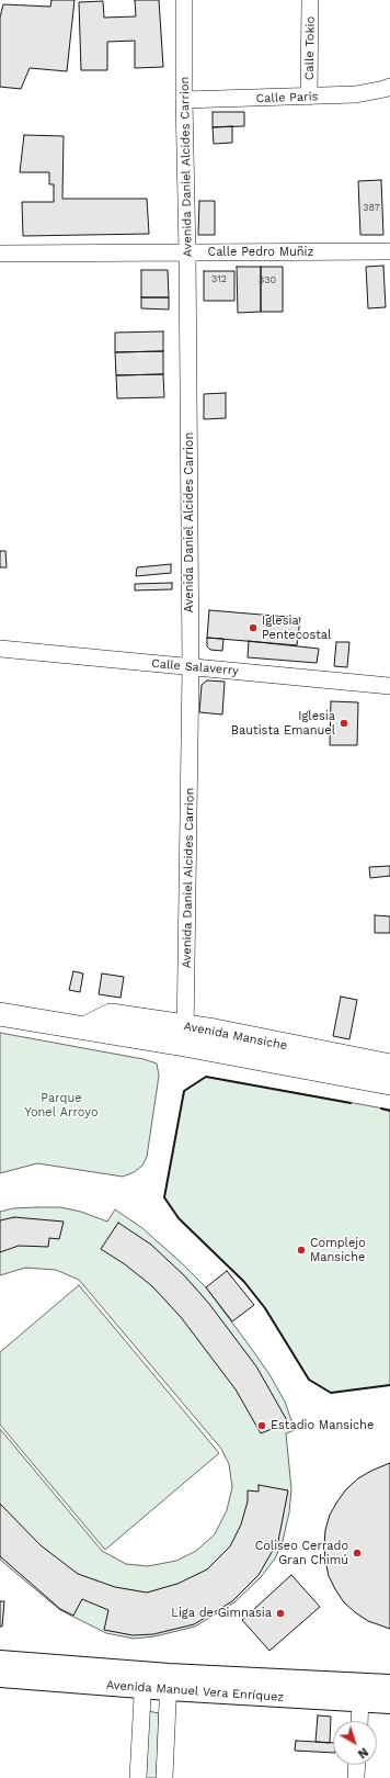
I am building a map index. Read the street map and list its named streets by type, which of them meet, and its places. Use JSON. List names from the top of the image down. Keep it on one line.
{"streets":{"highway":["Avenida Mansiche"],"main road":["Avenida Manuel Vera Enríquez"],"street":["Calle Tokio","Calle Paris","Avenida Daniel Alcides Carrion","Calle Pedro Muñiz","Calle Salaverry"]},"crossings":[["Calle Tokio","Calle Paris"],["Calle Paris","Avenida Daniel Alcides Carrion"],["Avenida Daniel Alcides Carrion","Calle Pedro Muñiz"],["Avenida Daniel Alcides Carrion","Calle Salaverry"],["Avenida Daniel Alcides Carrion","Avenida Mansiche"]],"parks":["Parque Yonel Arroyo"],"places":["Iglesia Pentecostal","Iglesia Bautista Emanuel","Complejo Mansiche","Estadio Mansiche","Coliseo Cerrado Gran Chimú","Liga de Gimnasia"],"house_numbers":["387","312","330"],"north":"bottom right"}
